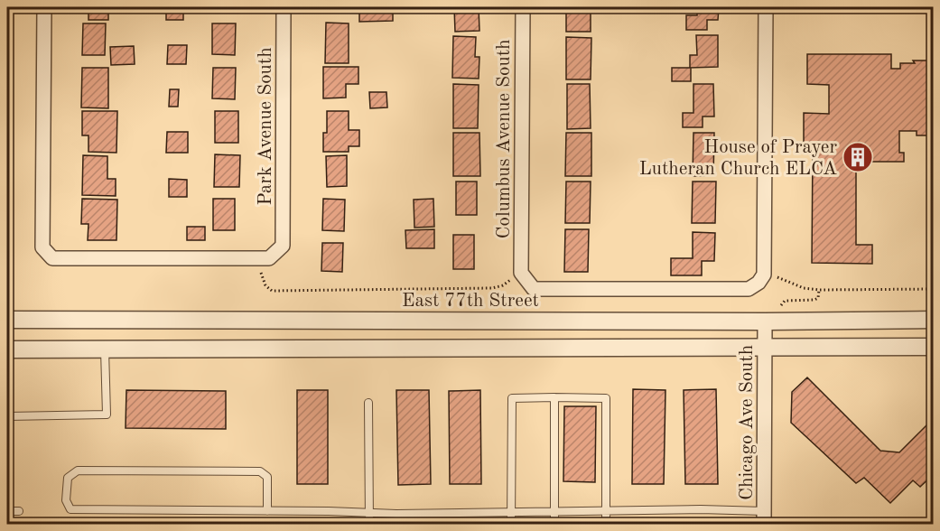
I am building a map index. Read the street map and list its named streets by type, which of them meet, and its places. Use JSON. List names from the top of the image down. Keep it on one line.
{"streets":{"street":["Park Avenue South","Columbus Avenue South","East 77th Street","Chicago Ave South"]},"crossings":[["East 77th Street","Chicago Ave South"]],"places":{"building":["House of Prayer Lutheran Church ELCA"]}}
